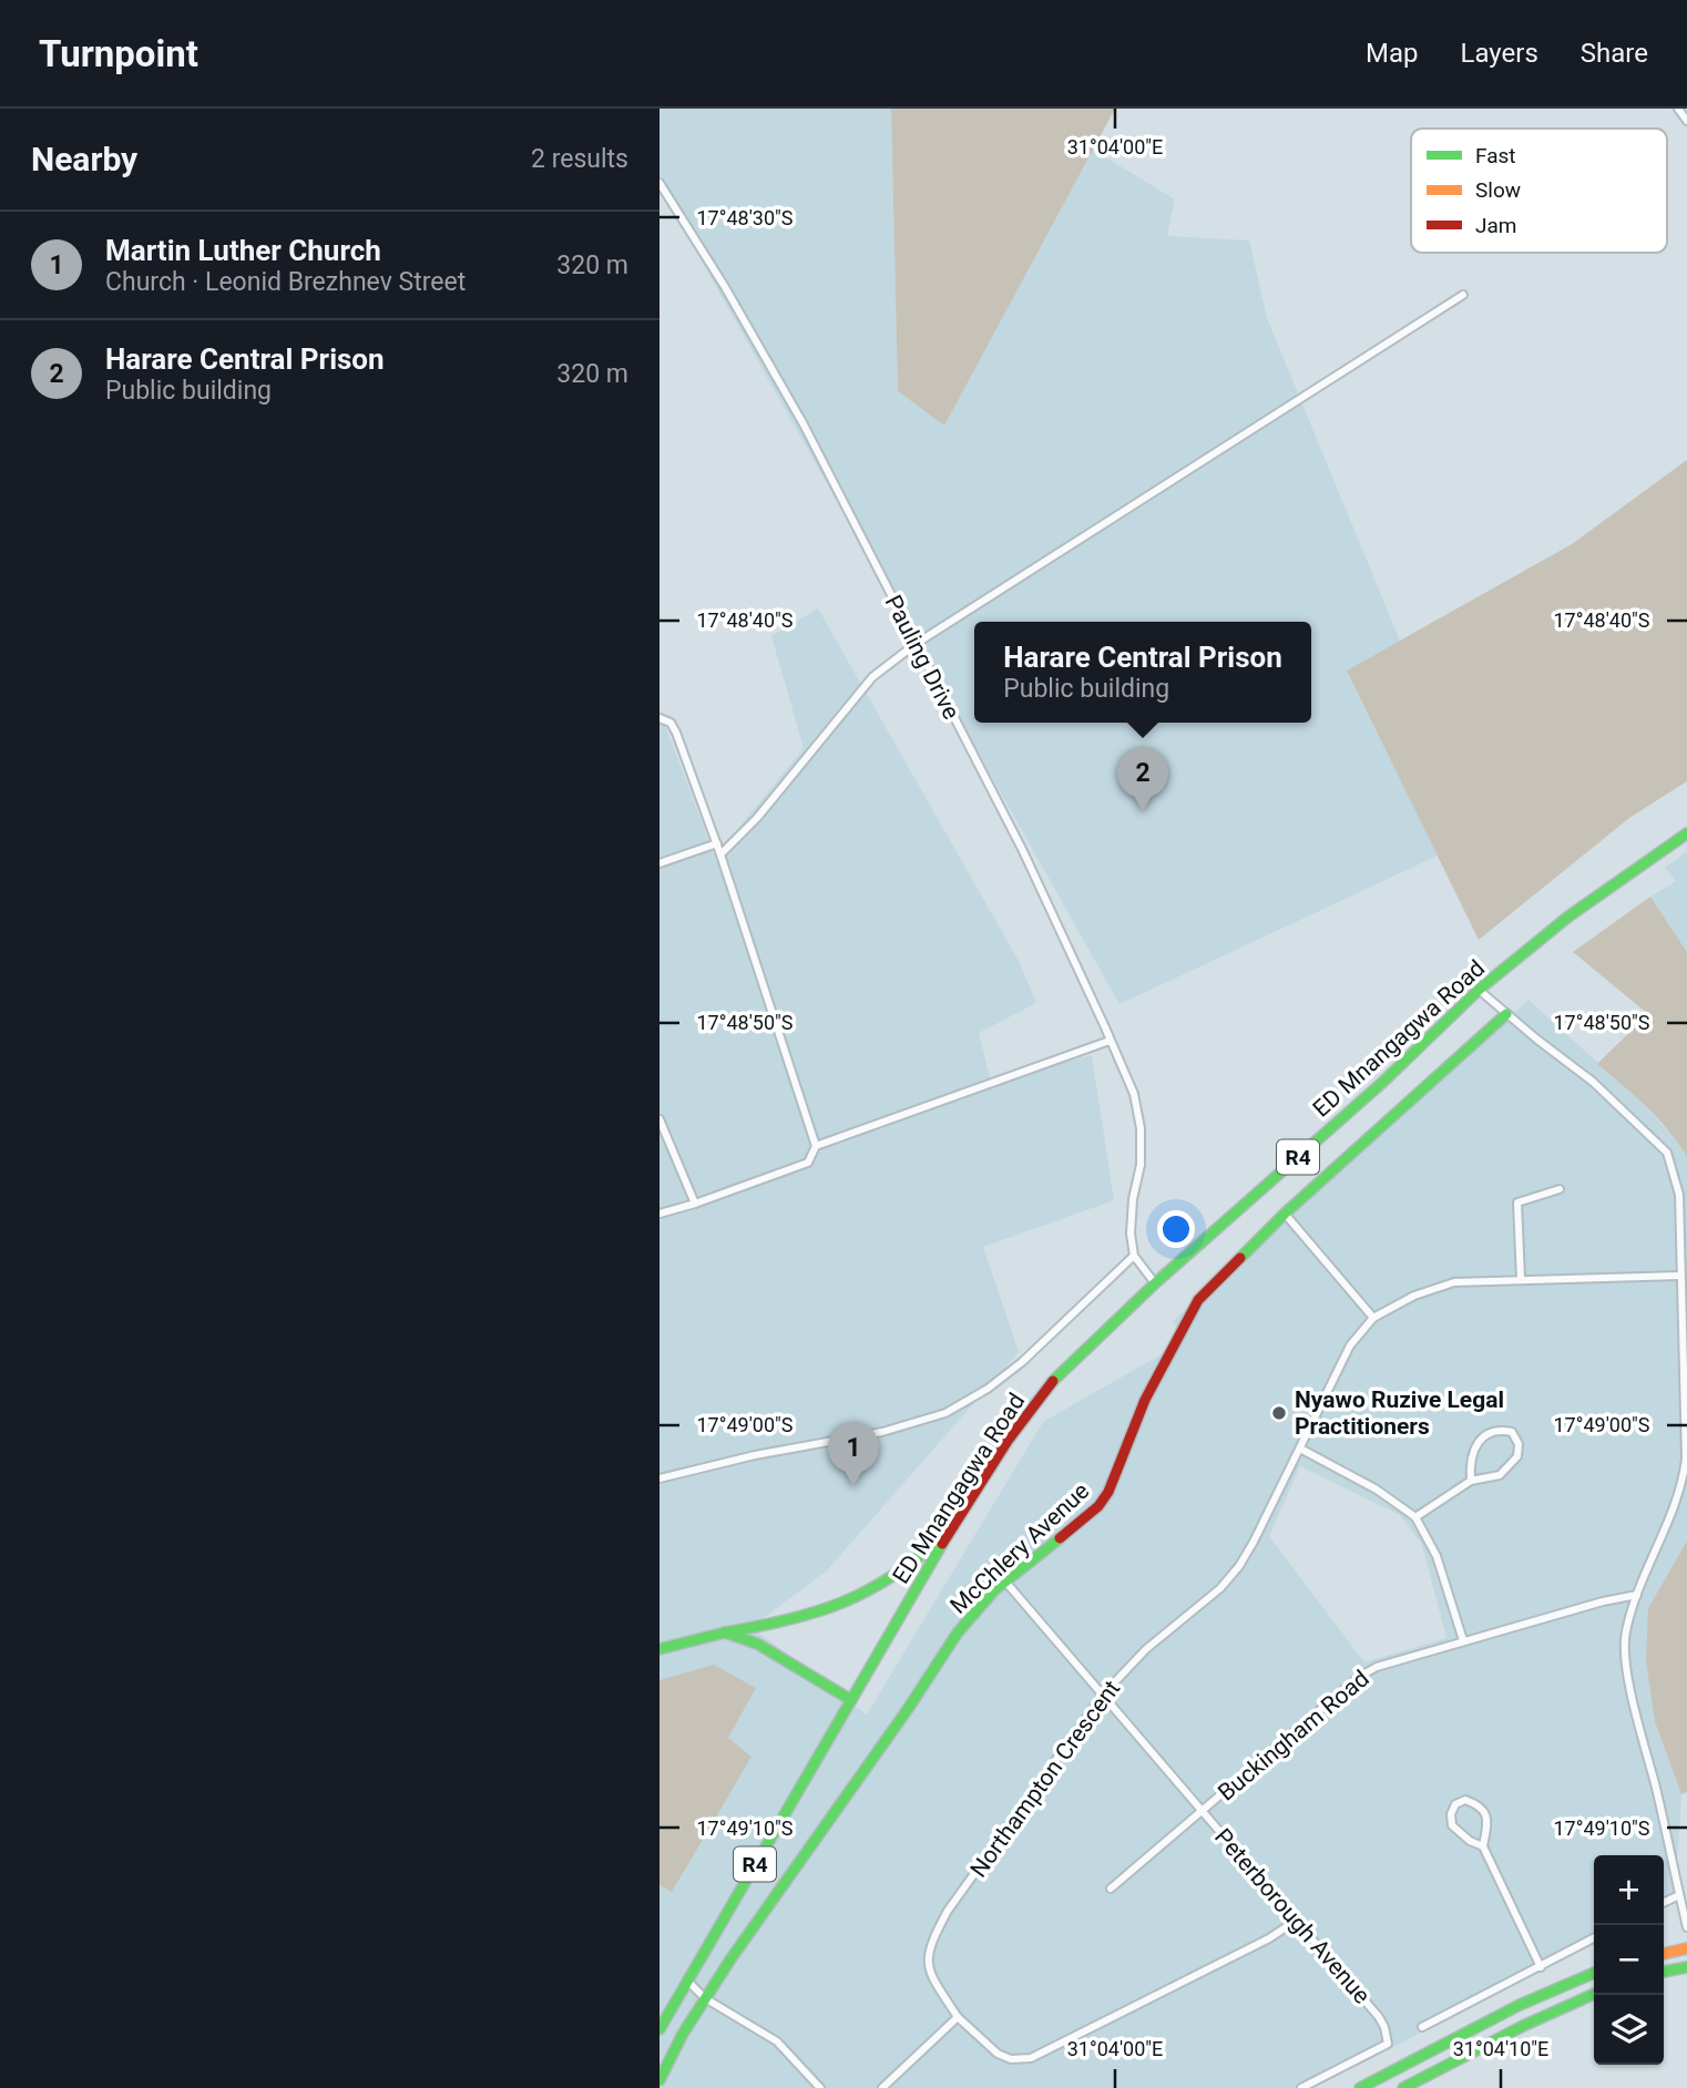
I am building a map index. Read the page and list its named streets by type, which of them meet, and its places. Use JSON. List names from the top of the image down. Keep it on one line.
{"streets":{"main road":["ED Mnangagwa Road","R4","McChlery Avenue"],"street":["Pauling Drive","Buckingham Road","Northampton Crescent","Peterborough Avenue"]},"crossings":[["ED Mnangagwa Road","R4"],["McChlery Avenue","Peterborough Avenue"],["Buckingham Road","Peterborough Avenue"],["Northampton Crescent","Peterborough Avenue"]],"places":["Nyawo Ruzive Legal Practitioners"],"legend":["Fast","Slow","Jam"],"page":{"header":"Turnpoint","nav":["Map","Layers","Share"],"heading":["Nearby","2 results"],"list":[{"mark":"1","name":"Martin Luther Church","note":"Church · Leonid Brezhnev Street","value":"320 m"},{"mark":"2","name":"Harare Central Prison","note":"Public building","value":"320 m"}],"popup":["Harare Central Prison","Public building"],"pins":["2","1"],"map_buttons":["+","−"]},"coordinates":["31°04'00\"E","17°48'30\"S","17°48'40\"S","17°48'50\"S","17°49'00\"S","17°49'10\"S","31°04'10\"E"]}
